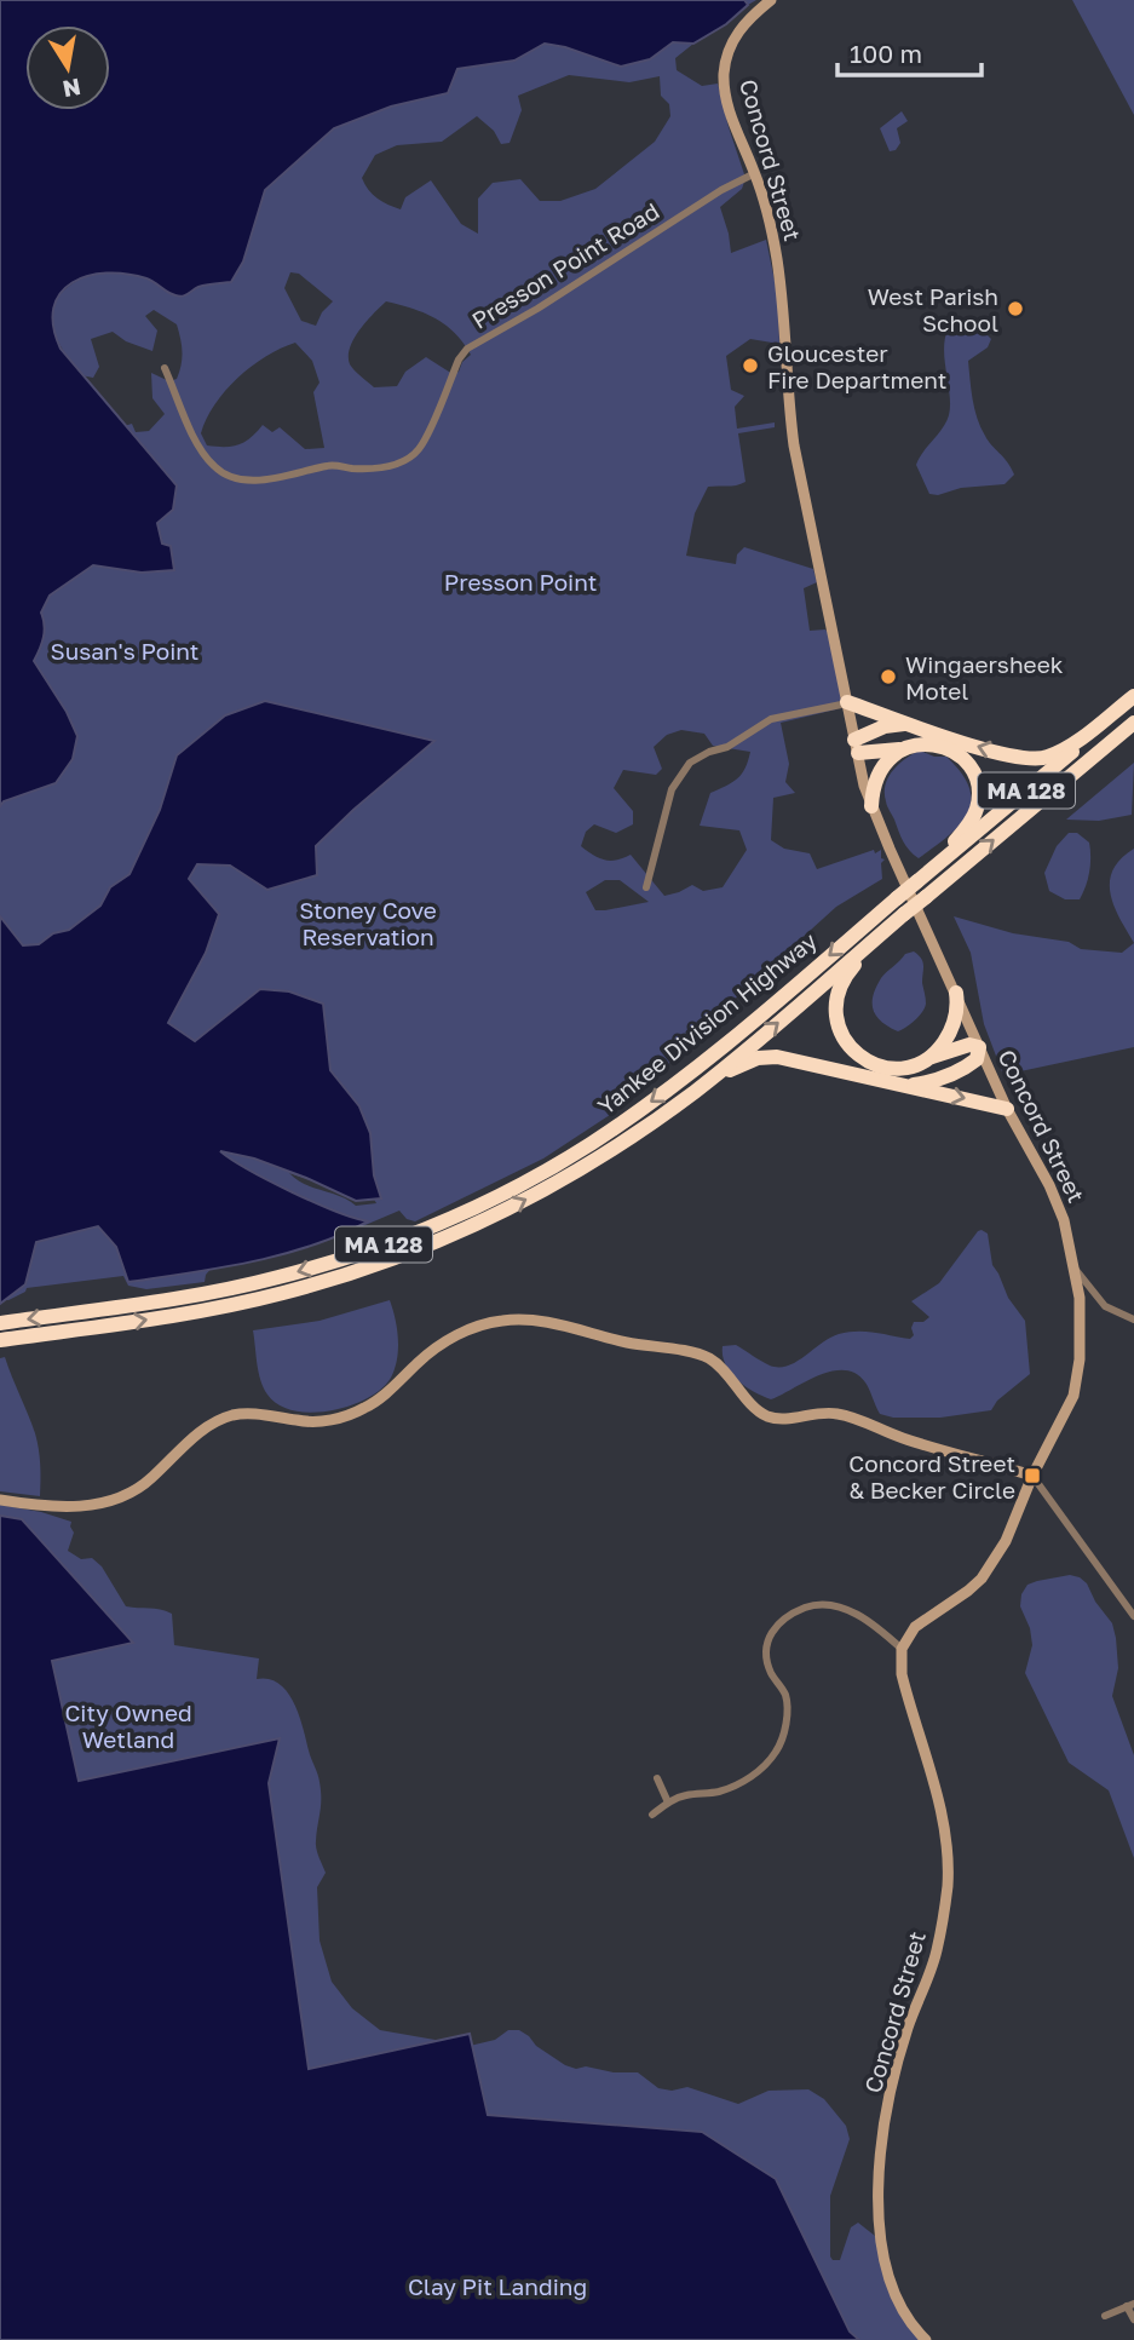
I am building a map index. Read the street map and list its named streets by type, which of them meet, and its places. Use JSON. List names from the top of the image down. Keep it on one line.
{"streets":{"highway":["MA 128","Yankee Division Highway"],"street":["Concord Street","Presson Point Road"]},"crossings":[["Concord Street","Presson Point Road"]],"parks":["Presson Point","Susan's Point","Stoney Cove Reservation","City Owned Wetland","Clay Pit Landing"],"places":{"other":["West Parish School","Gloucester Fire Department","Wingaersheek Motel"],"transit":["Concord Street & Becker Circle"]},"scale_bar":"100 m","north":"bottom"}
